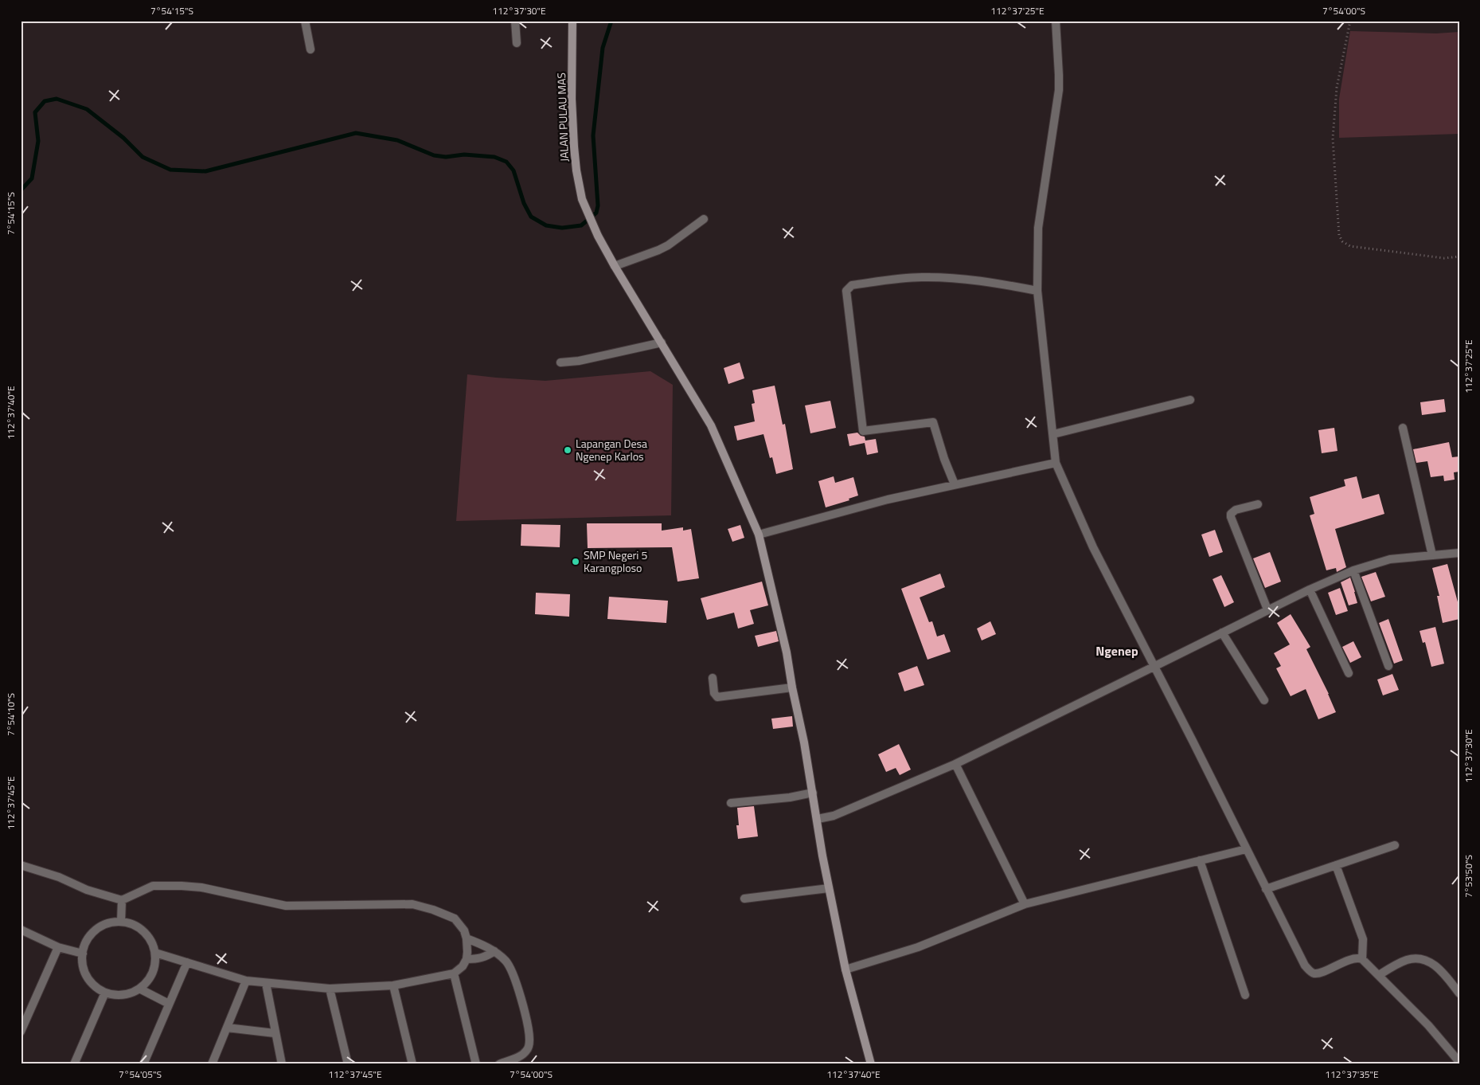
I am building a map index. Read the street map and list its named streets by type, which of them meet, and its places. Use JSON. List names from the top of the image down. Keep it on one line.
{"streets":{"street":["JALAN PULAU MAS"]},"districts":["Ngenep"],"places":["Lapangan Desa Ngenep Karlos","SMP Negeri 5 Karangploso"],"coordinates":["7°54'15\"S","112°37'30\"E","112°37'25\"E","7°54'00\"S","112°37'40\"E","7°54'10\"S","112°37'45\"E","7°53'50\"S","7°54'05\"S","112°37'35\"E"]}
